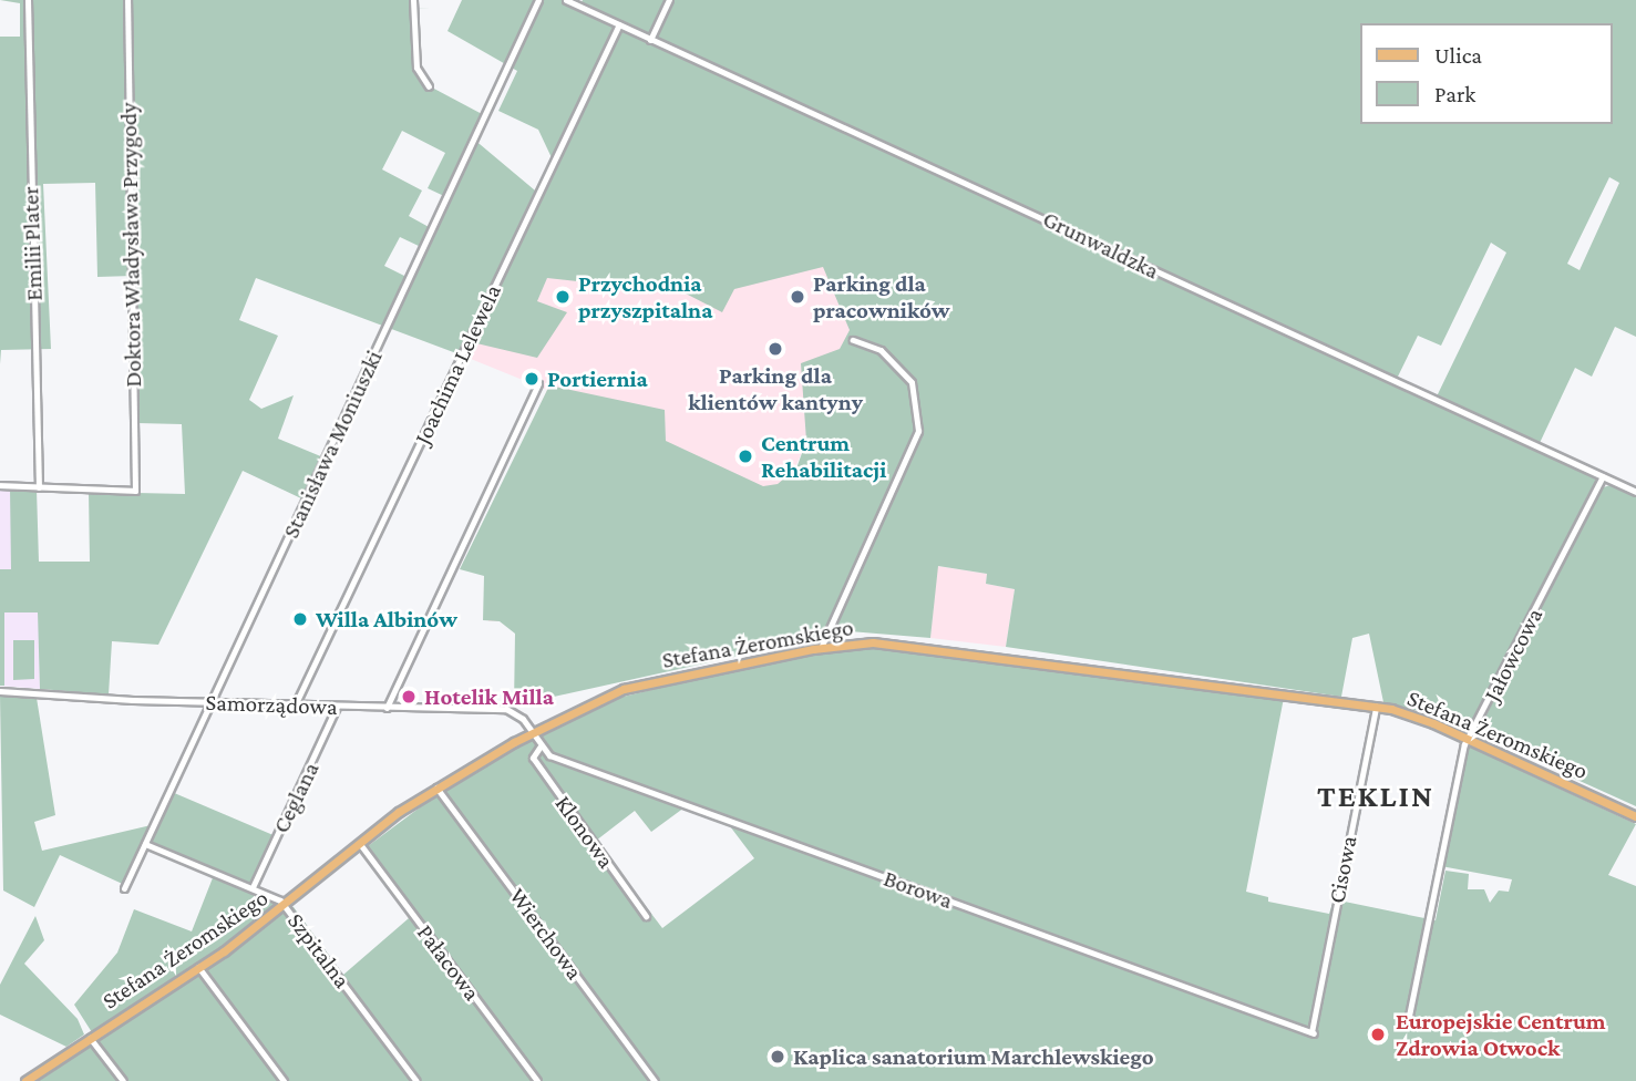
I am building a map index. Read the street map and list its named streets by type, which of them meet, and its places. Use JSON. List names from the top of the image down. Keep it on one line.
{"streets":{"main road":["Stefana Żeromskiego"],"street":["Emilii Plater","Doktora Władysława Przygody","Grunwaldzka","Joachima Lelewela","Stanisława Moniuszki","Jałowcowa","Samorządowa","Ceglana","Klonowa","Cisowa","Borowa","Wierchowa","Szpitalna","Pałacowa"]},"crossings":[["Emilii Plater","Doktora Władysława Przygody"],["Grunwaldzka","Joachima Lelewela"],["Grunwaldzka","Jałowcowa"],["Joachima Lelewela","Samorządowa"],["Stanisława Moniuszki","Samorządowa"],["Stanisława Moniuszki","Szpitalna"],["Stefana Żeromskiego","Jałowcowa"],["Stefana Żeromskiego","Samorządowa"],["Stefana Żeromskiego","Cisowa"],["Stefana Żeromskiego","Wierchowa"],["Stefana Żeromskiego","Szpitalna"],["Stefana Żeromskiego","Pałacowa"],["Samorządowa","Ceglana"],["Ceglana","Szpitalna"],["Klonowa","Borowa"],["Cisowa","Borowa"]],"districts":["TEKLIN"],"places":["Przychodnia przyszpitalna","Parking dla pracowników","Parking dla klientów kantyny","Portiernia","Centrum Rehabilitacji","Willa Albinów","Hotelik Milla","Europejskie Centrum Zdrowia Otwock","Kaplica sanatorium Marchlewskiego"],"legend":["Ulica","Park"]}
